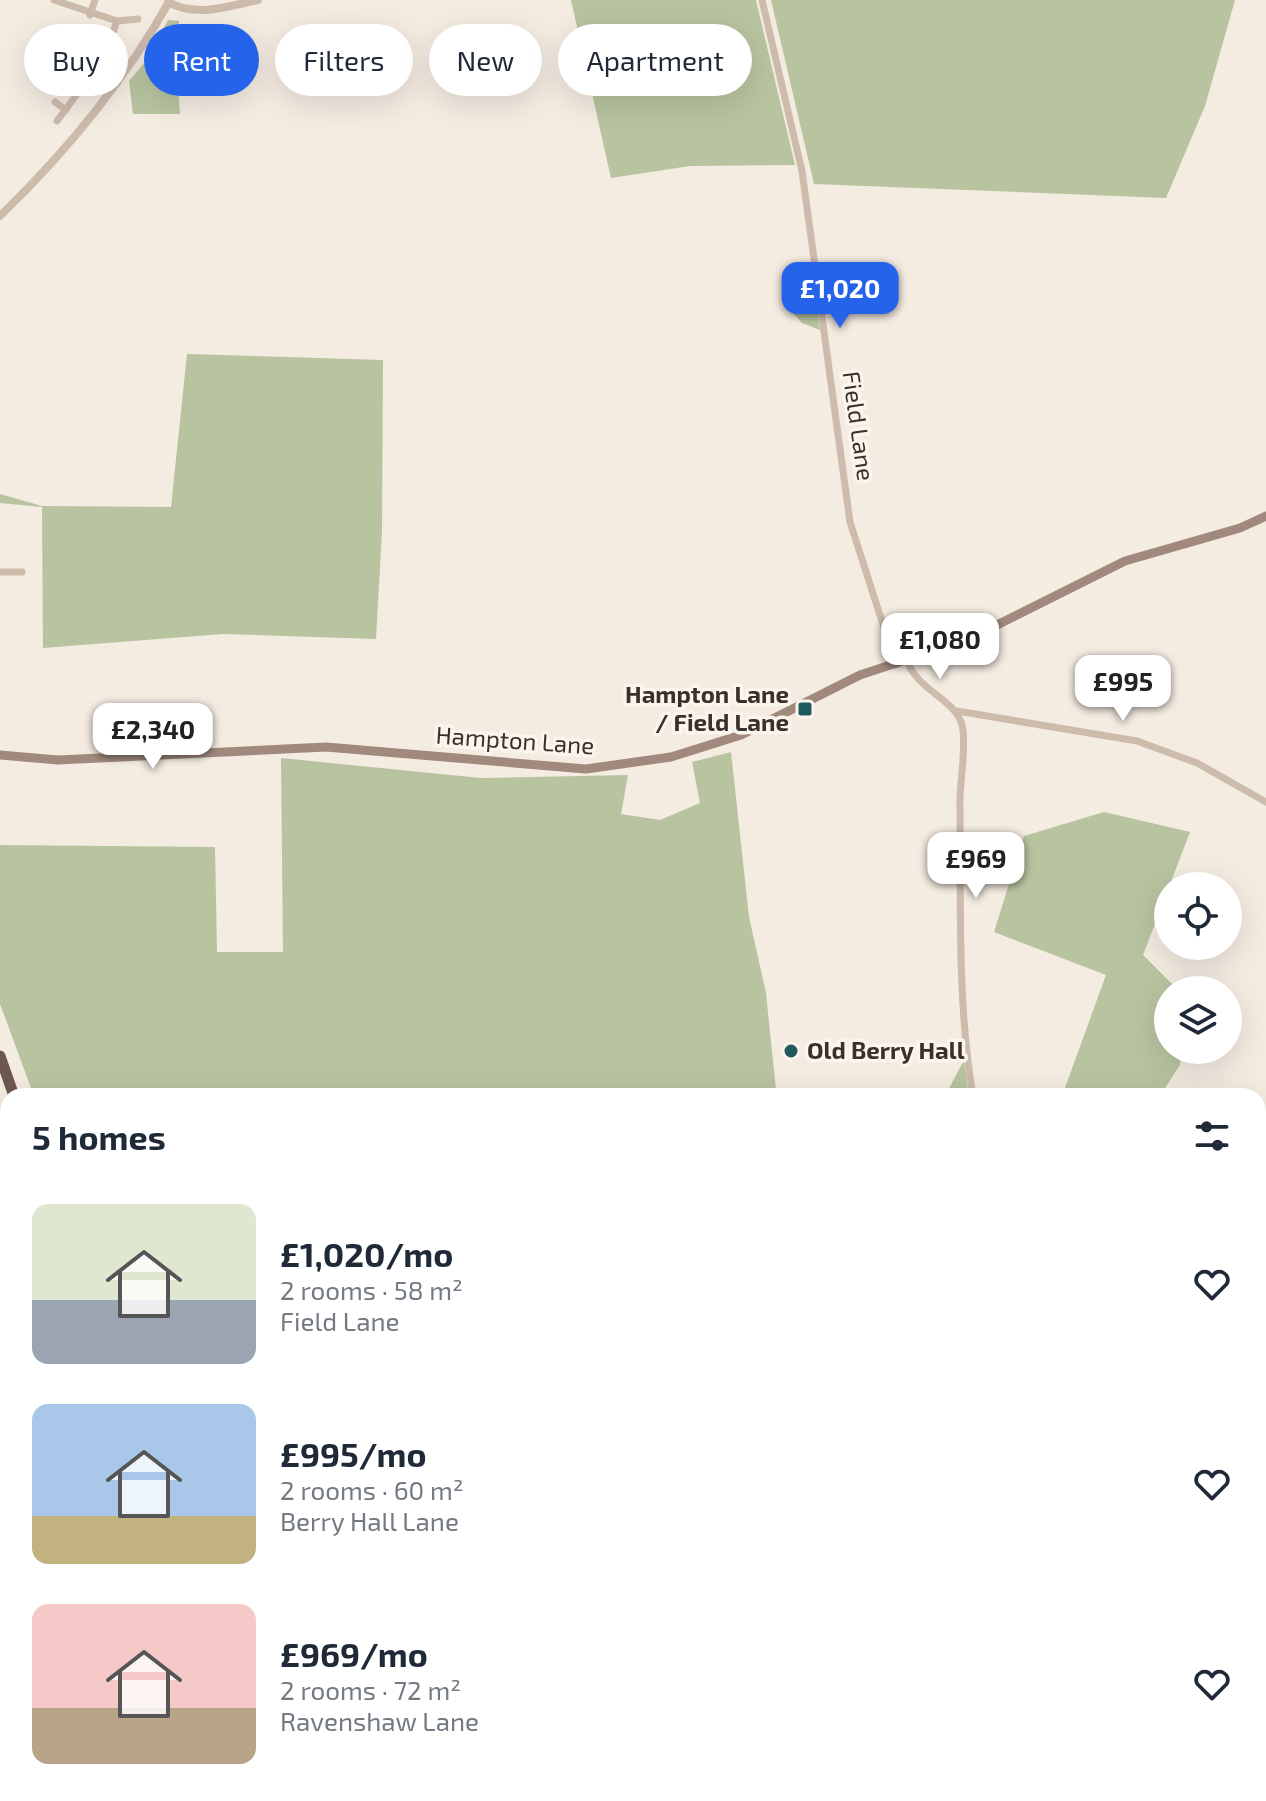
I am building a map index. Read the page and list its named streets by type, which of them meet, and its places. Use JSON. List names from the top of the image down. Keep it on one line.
{"streets":{"main road":["Hampton Lane"],"street":["Field Lane"]},"crossings":[["Field Lane","Hampton Lane"]],"places":{"transit":["Hampton Lane / Field Lane"],"other":["Old Berry Hall"]},"page":{"chip":["Buy","Rent","Filters","New","Apartment"],"price":["£1,020","£1,080","£995","£2,340","£969"],"heading":"5 homes","list":[{"name":"£1,020/mo","note":"2 rooms · 58 m² · Field Lane"},{"name":"£995/mo","note":"2 rooms · 60 m² · Berry Hall Lane"},{"name":"£969/mo","note":"2 rooms · 72 m² · Ravenshaw Lane"}]}}
